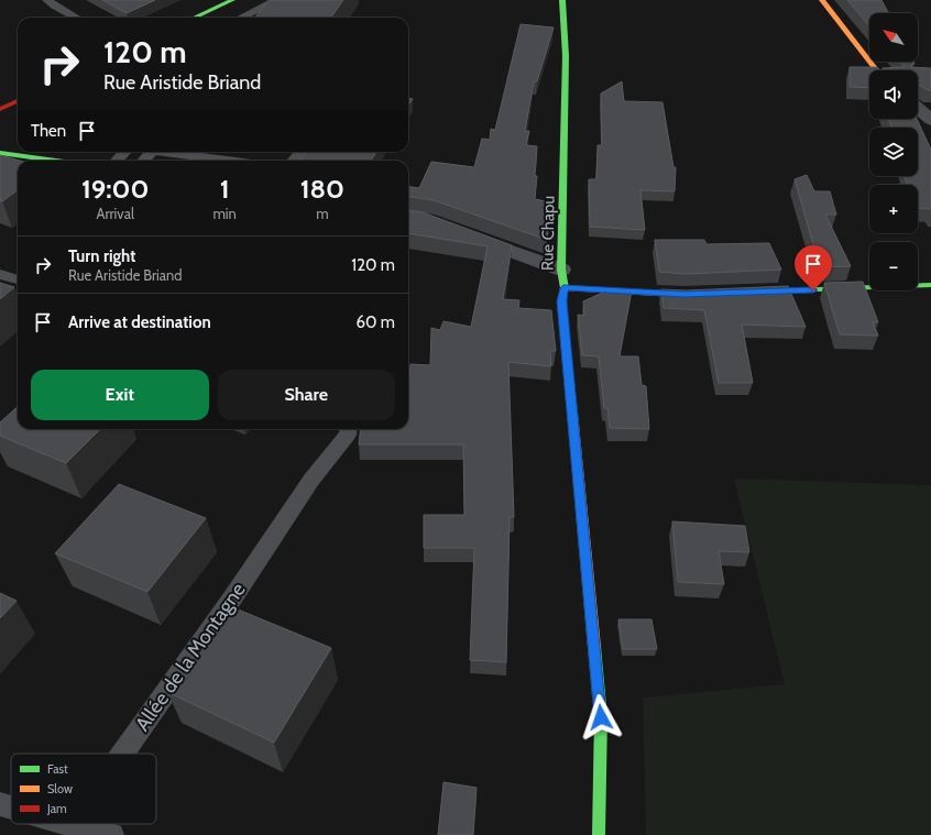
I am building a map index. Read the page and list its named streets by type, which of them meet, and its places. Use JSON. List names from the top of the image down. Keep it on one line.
{"streets":{"street":["Rue Chapu"],"lane":["Allée de la Montagne"]},"legend":["Fast","Slow","Jam"],"north":"top left","page":{"map_buttons":["+","−"],"turn":["120 m","Rue Aristide Briand"],"then":"Then","eta":["19:00","Arrival","1","min","180","m"],"list":[{"name":"Turn right","note":"Rue Aristide Briand","value":"120 m"},{"name":"Arrive at destination","value":"60 m"}],"buttons":["Exit","Share"]}}
